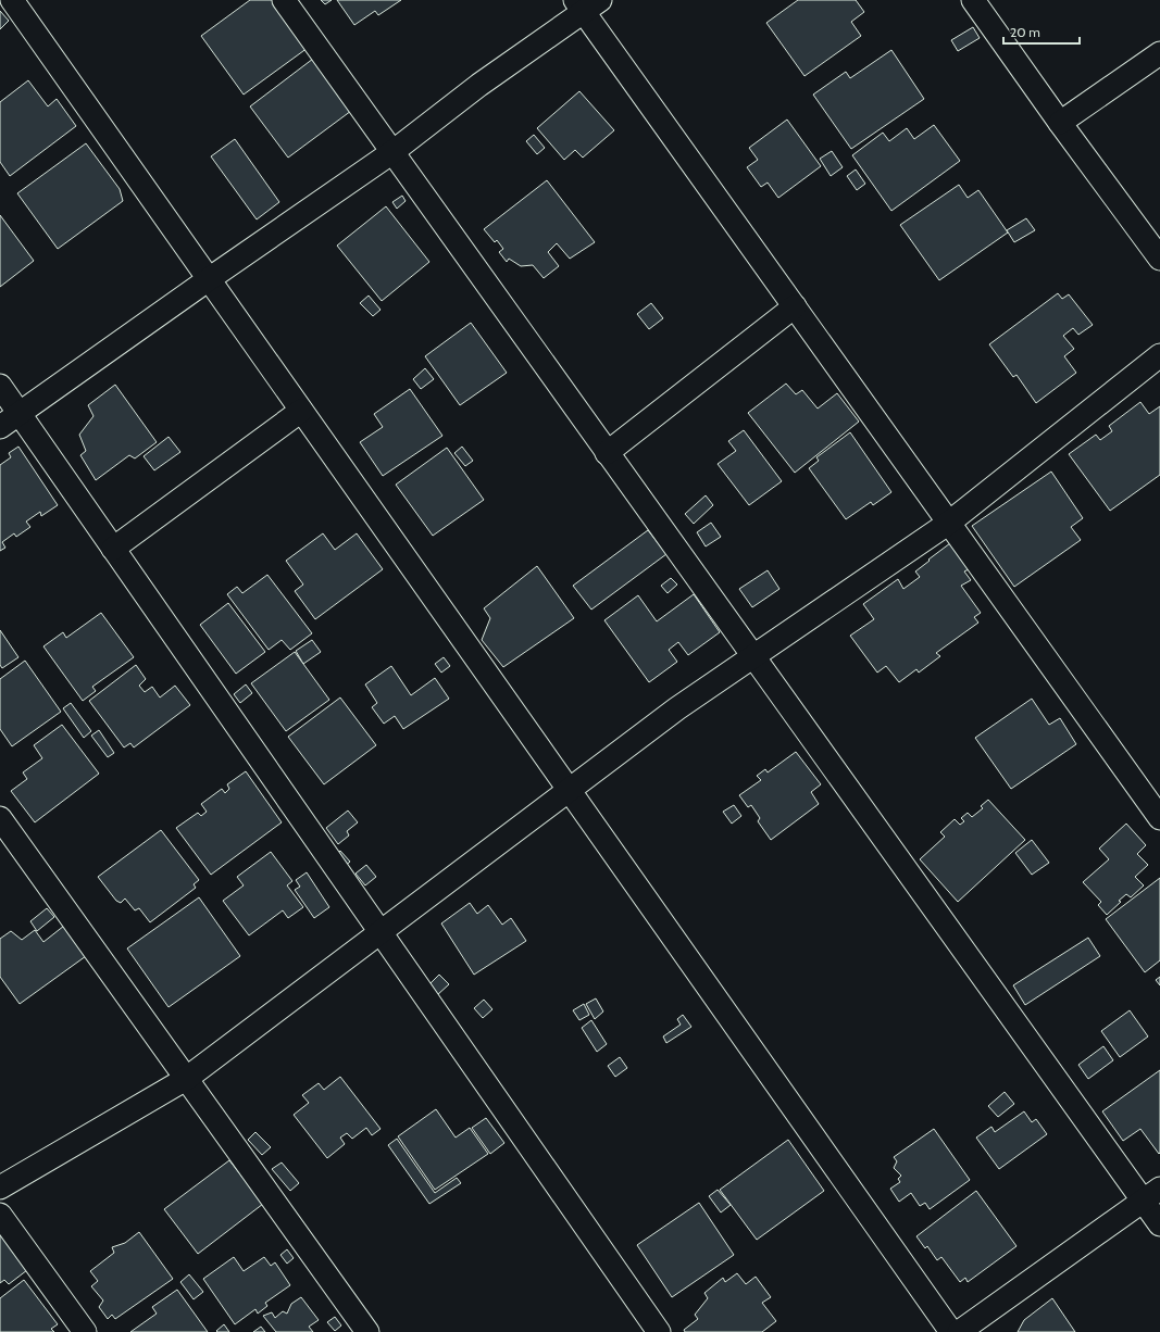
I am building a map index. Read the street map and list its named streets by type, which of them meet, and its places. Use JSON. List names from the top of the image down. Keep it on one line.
{"scale_bar":"20 m"}
